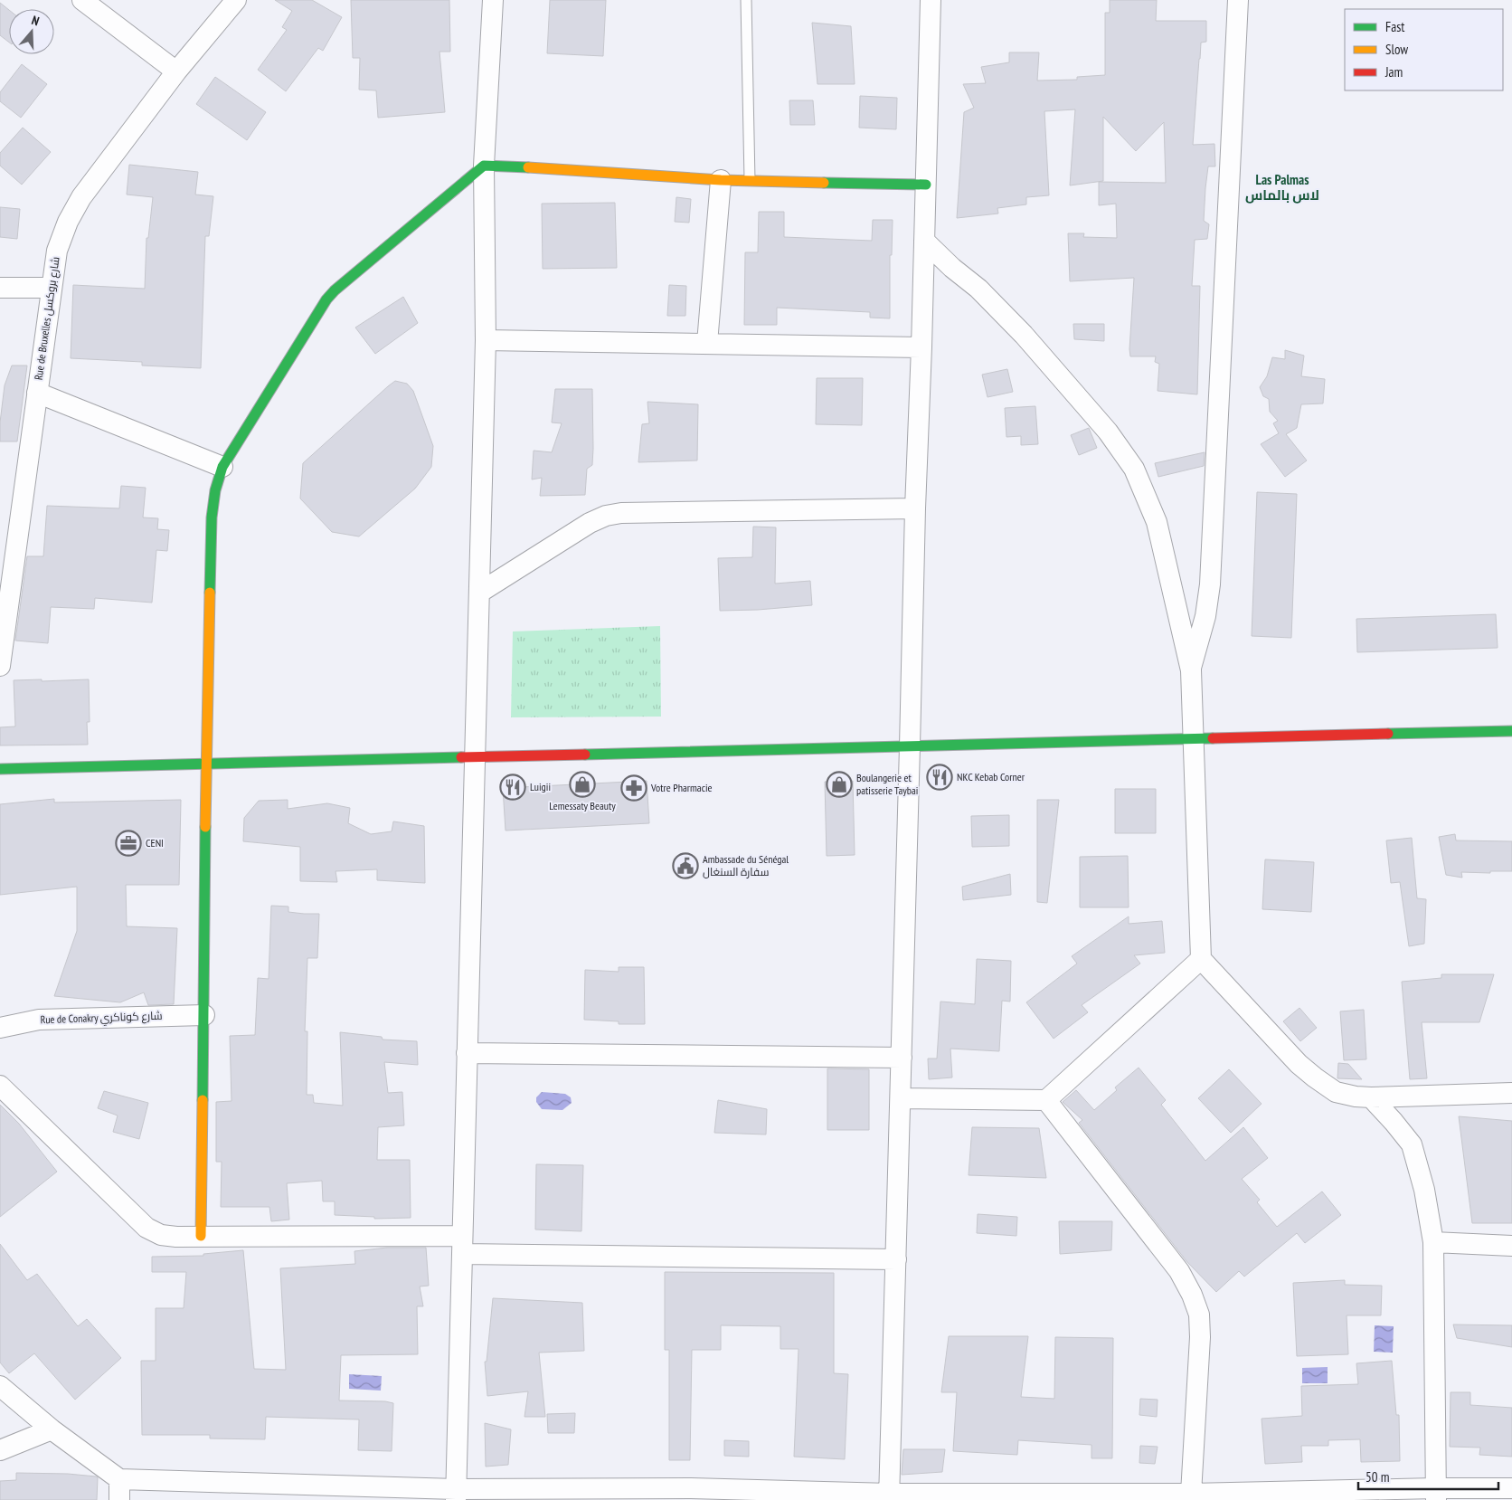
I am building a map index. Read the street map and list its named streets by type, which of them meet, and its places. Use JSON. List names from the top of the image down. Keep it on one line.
{"streets":{"street":["Rue de Bruxelles شارع بروكسل","Rue de Conakry شارع كوناكري"]},"districts":["Las Palmas لاس بالماس"],"places":{"restaurant":["NKC Kebab Corner","Luigii"],"shop":["Lemessaty Beauty","Boulangerie et patisserie Taybai"],"pharmacy":["Votre Pharmacie"],"office":["CENI"],"public building":["Ambassade du Sénégal سفارة السنغال"]},"legend":["Fast","Slow","Jam"],"scale_bar":"50 m","north":"top"}
